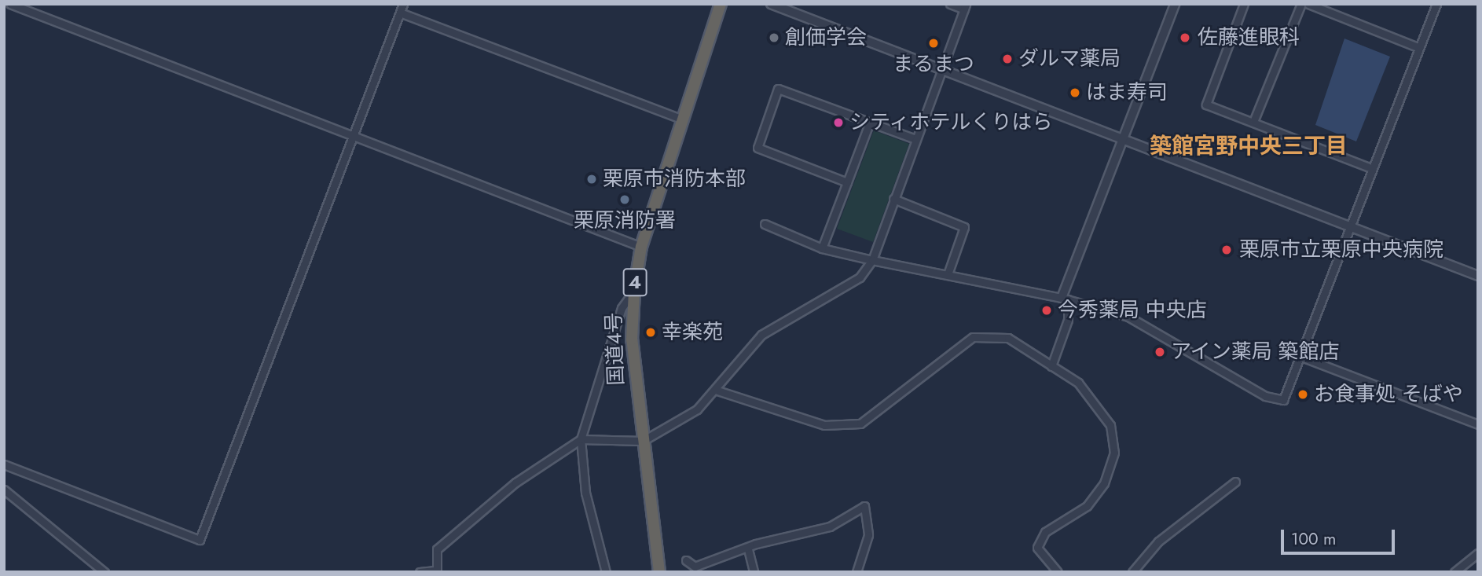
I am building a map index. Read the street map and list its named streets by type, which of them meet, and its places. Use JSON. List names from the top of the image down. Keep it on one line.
{"streets":{"highway":["4","国道4号"]},"districts":["築館宮野中央三丁目"],"places":["創価学会","佐藤進眼科","まるまつ","ダルマ薬局","はま寿司","シティホテルくりはら","栗原市消防本部","栗原消防署","栗原市立栗原中央病院","今秀薬局 中央店","幸楽苑","アイン薬局 築館店","お食事処 そばや"],"scale_bar":"100 m"}
